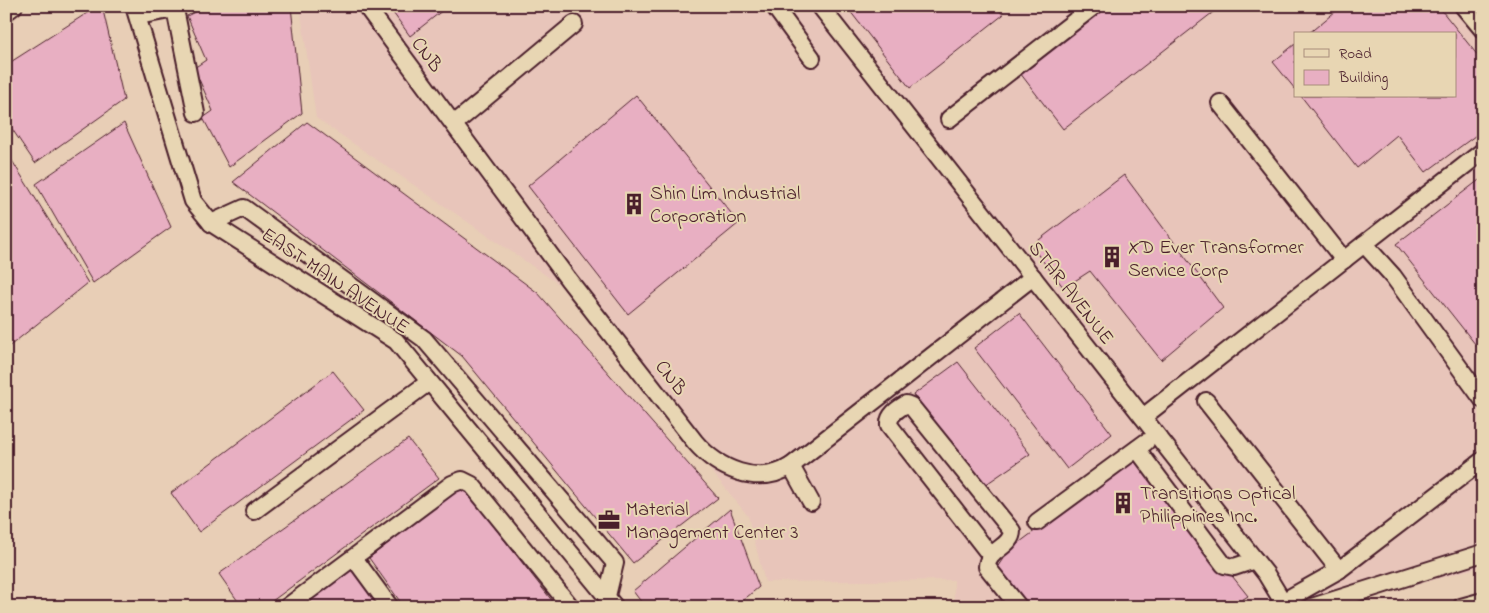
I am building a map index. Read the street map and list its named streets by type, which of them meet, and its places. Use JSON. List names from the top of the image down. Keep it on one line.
{"streets":{"street":["CNB","EAST MAIN AVENUE","STAR AVENUE"]},"crossings":[["CNB","STAR AVENUE"]],"places":{"building":["Shin Lim Industrial Corporation","XD Ever Transformer Service Corp","Transitions Optical Philippines Inc."],"office":["Material Management Center 3"]},"legend":["Road","Building"]}
